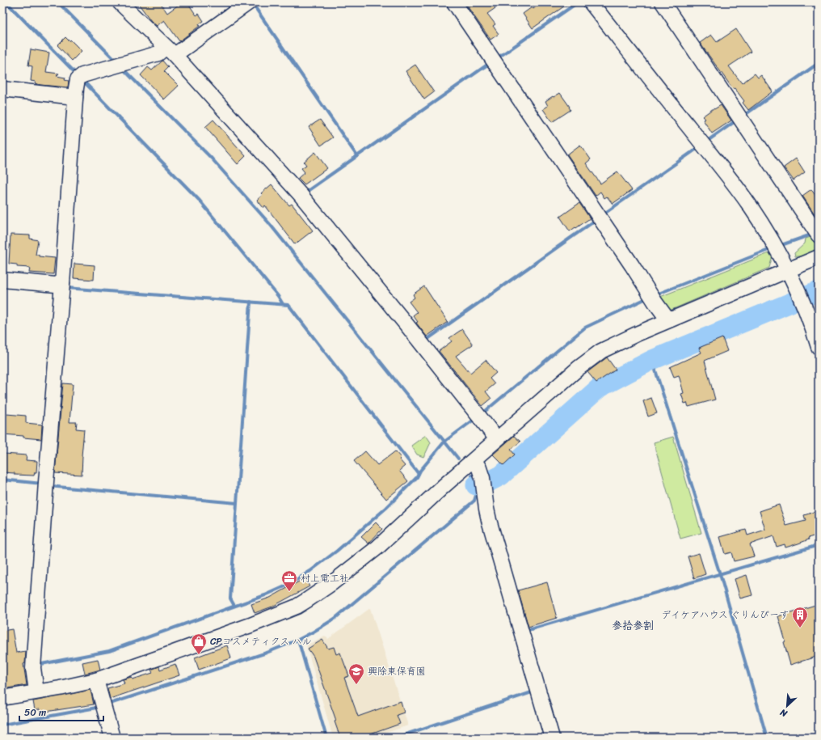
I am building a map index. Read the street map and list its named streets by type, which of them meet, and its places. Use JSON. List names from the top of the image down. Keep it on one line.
{"districts":["参拾参割"],"places":{"office":["村上電工社"],"building":["デイケアハウス ぐりんぴーす"],"shop":["CPコスメティクス ハル"],"school or university":["興除東保育園"]},"scale_bar":"50 m","north":"bottom left"}
